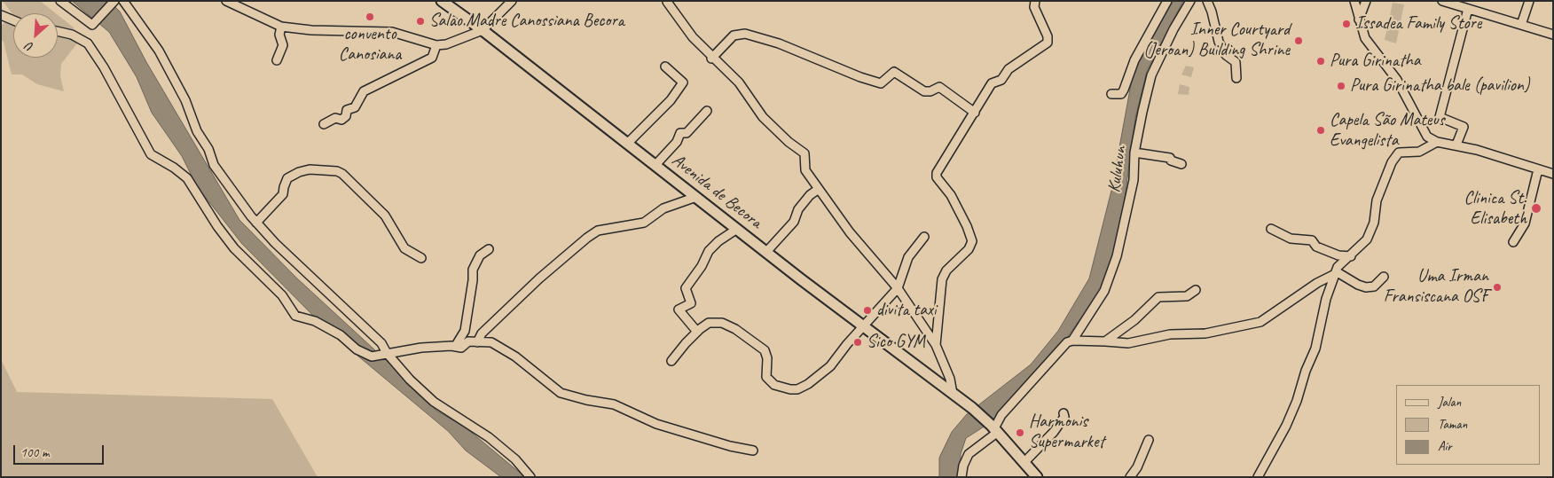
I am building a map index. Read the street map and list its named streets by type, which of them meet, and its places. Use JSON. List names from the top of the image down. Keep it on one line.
{"streets":{"main road":["Avenida de Becora"],"street":["Kuluhun"]},"crossings":[["Kuluhun","Avenida de Becora"]],"places":["convento Canosiana","Salao Madre Canossiana Becora","Issadea Family Store","Inner Courtyard (Jeroan) Building Shrine","Pura Girinatha","Pura Girinatha bale (pavilion)","Capela São Mateus Evangelista","Clinica St. Elisabeth","Uma Irman Fransiscana OSF","divita taxi","Sico GYM","Harmonis Supermarket"],"legend":["Jalan","Taman","Air"],"scale_bar":"100 m","north":"bottom left"}
